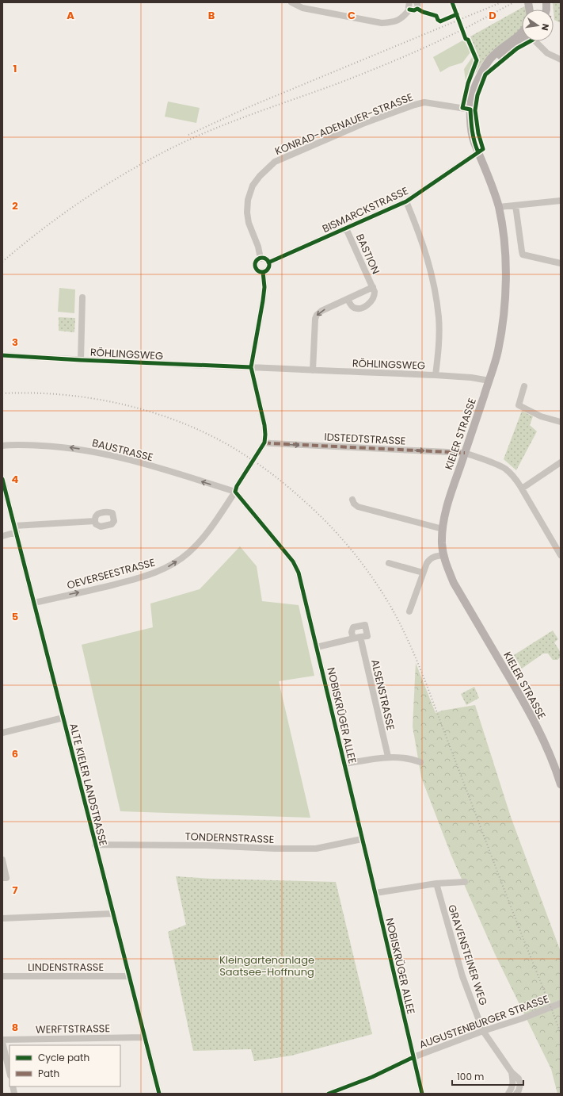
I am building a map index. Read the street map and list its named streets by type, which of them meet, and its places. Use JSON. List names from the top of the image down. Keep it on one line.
{"streets":{"main road":["KIELER STRASSE"],"street":["KONRAD-ADENAUER-STRASSE","BISMARCKSTRASSE","BASTION","RÖHLINGSWEG","IDSTEDTSTRASSE","BAUSTRASSE","OEVERSEESTRASSE","ALSENSTRASSE","NOBISKRÜGER ALLEE","ALTE KIELER LANDSTRASSE","TONDERNSTRASSE","GRAVENSTEINER WEG","LINDENSTRASSE","AUGUSTENBURGER STRASSE","WERFTSTRASSE"]},"crossings":[["KONRAD-ADENAUER-STRASSE","BISMARCKSTRASSE"],["KONRAD-ADENAUER-STRASSE","KIELER STRASSE"],["BISMARCKSTRASSE","BASTION"],["BISMARCKSTRASSE","KIELER STRASSE"],["BASTION","RÖHLINGSWEG"],["RÖHLINGSWEG","KIELER STRASSE"],["KIELER STRASSE","IDSTEDTSTRASSE"],["BAUSTRASSE","OEVERSEESTRASSE"],["BAUSTRASSE","NOBISKRÜGER ALLEE"],["OEVERSEESTRASSE","NOBISKRÜGER ALLEE"],["OEVERSEESTRASSE","ALTE KIELER LANDSTRASSE"],["NOBISKRÜGER ALLEE","TONDERNSTRASSE"],["NOBISKRÜGER ALLEE","AUGUSTENBURGER STRASSE"],["ALTE KIELER LANDSTRASSE","TONDERNSTRASSE"],["ALTE KIELER LANDSTRASSE","LINDENSTRASSE"],["ALTE KIELER LANDSTRASSE","WERFTSTRASSE"],["GRAVENSTEINER WEG","AUGUSTENBURGER STRASSE"]],"one_way":["IDSTEDTSTRASSE","BAUSTRASSE","OEVERSEESTRASSE"],"parks":["Kleingartenanlage Saatsee-Hoffnung"],"legend":["Cycle path","Path"],"scale_bar":"100 m","north":"right","grid":{"columns":["A","B","C","D"],"rows":["1","2","3","4","5","6","7","8"]}}
